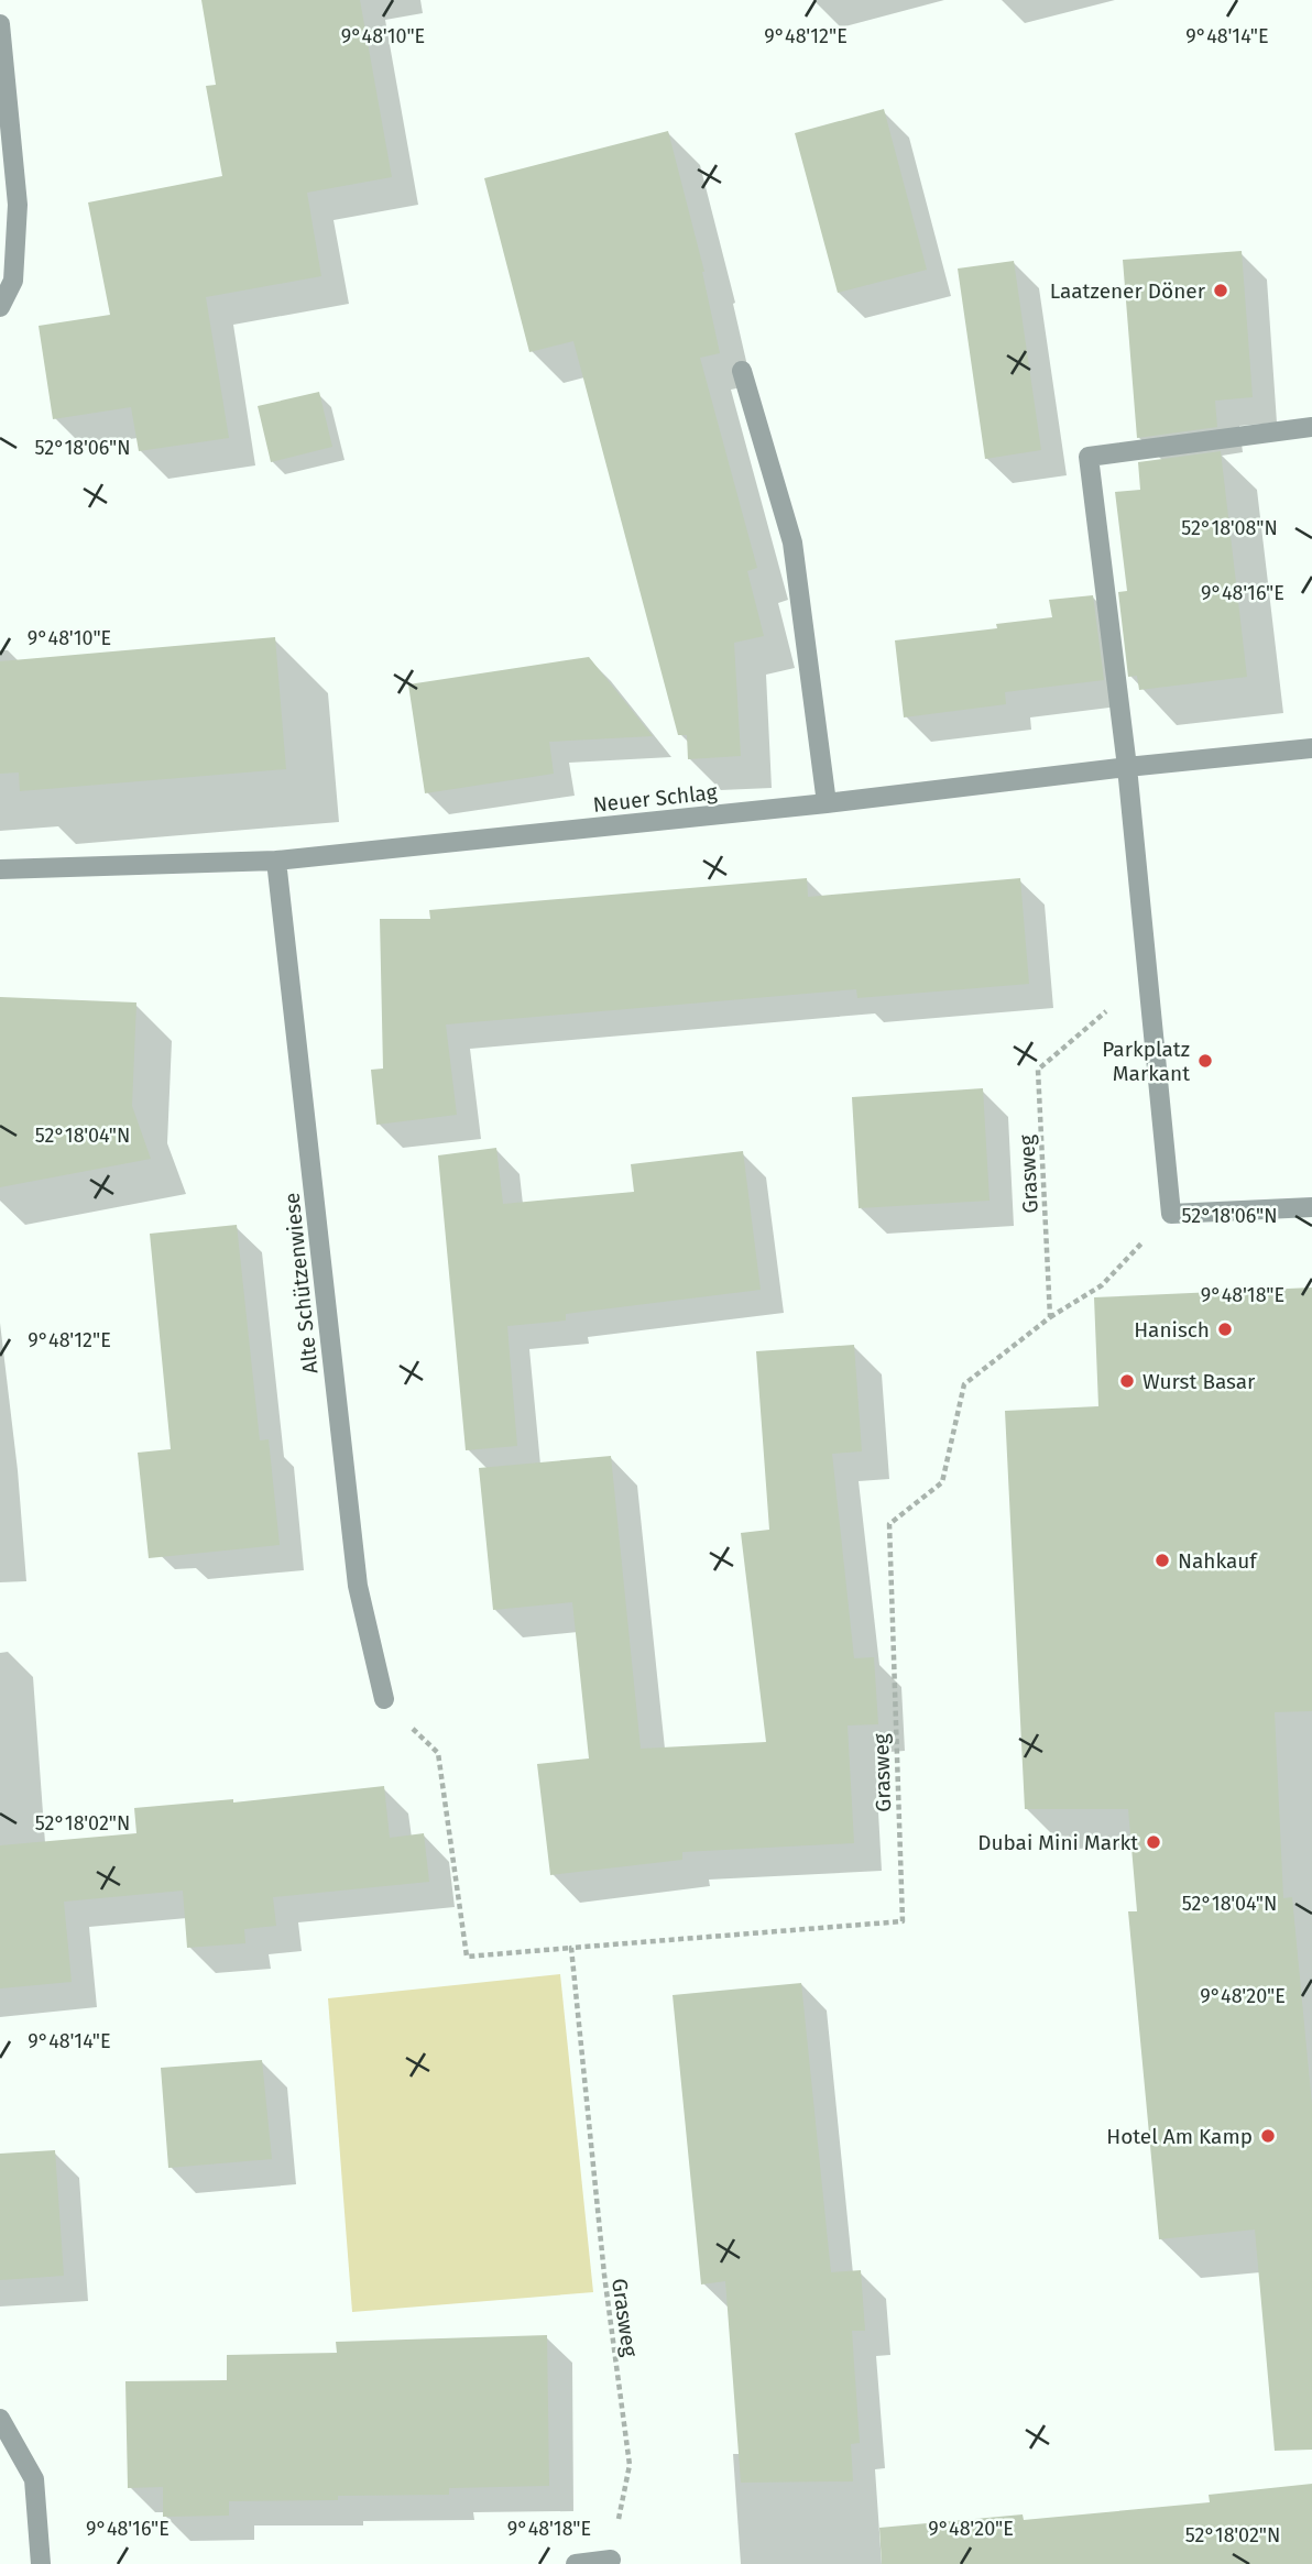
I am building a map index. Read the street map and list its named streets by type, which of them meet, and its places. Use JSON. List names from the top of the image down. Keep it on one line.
{"streets":{"street":["Neuer Schlag","Alte Schützenwiese"],"path":["Grasweg"]},"crossings":[["Neuer Schlag","Alte Schützenwiese"]],"places":["Laatzener Döner","Parkplatz Markant","Hanisch","Wurst Basar","Nahkauf","Dubai Mini Markt","Hotel Am Kamp"],"coordinates":["9°48'10\"E","9°48'12\"E","9°48'14\"E","52°18'06\"N","52°18'08\"N","9°48'16\"E","52°18'04\"N","9°48'18\"E","52°18'02\"N","9°48'20\"E"]}
